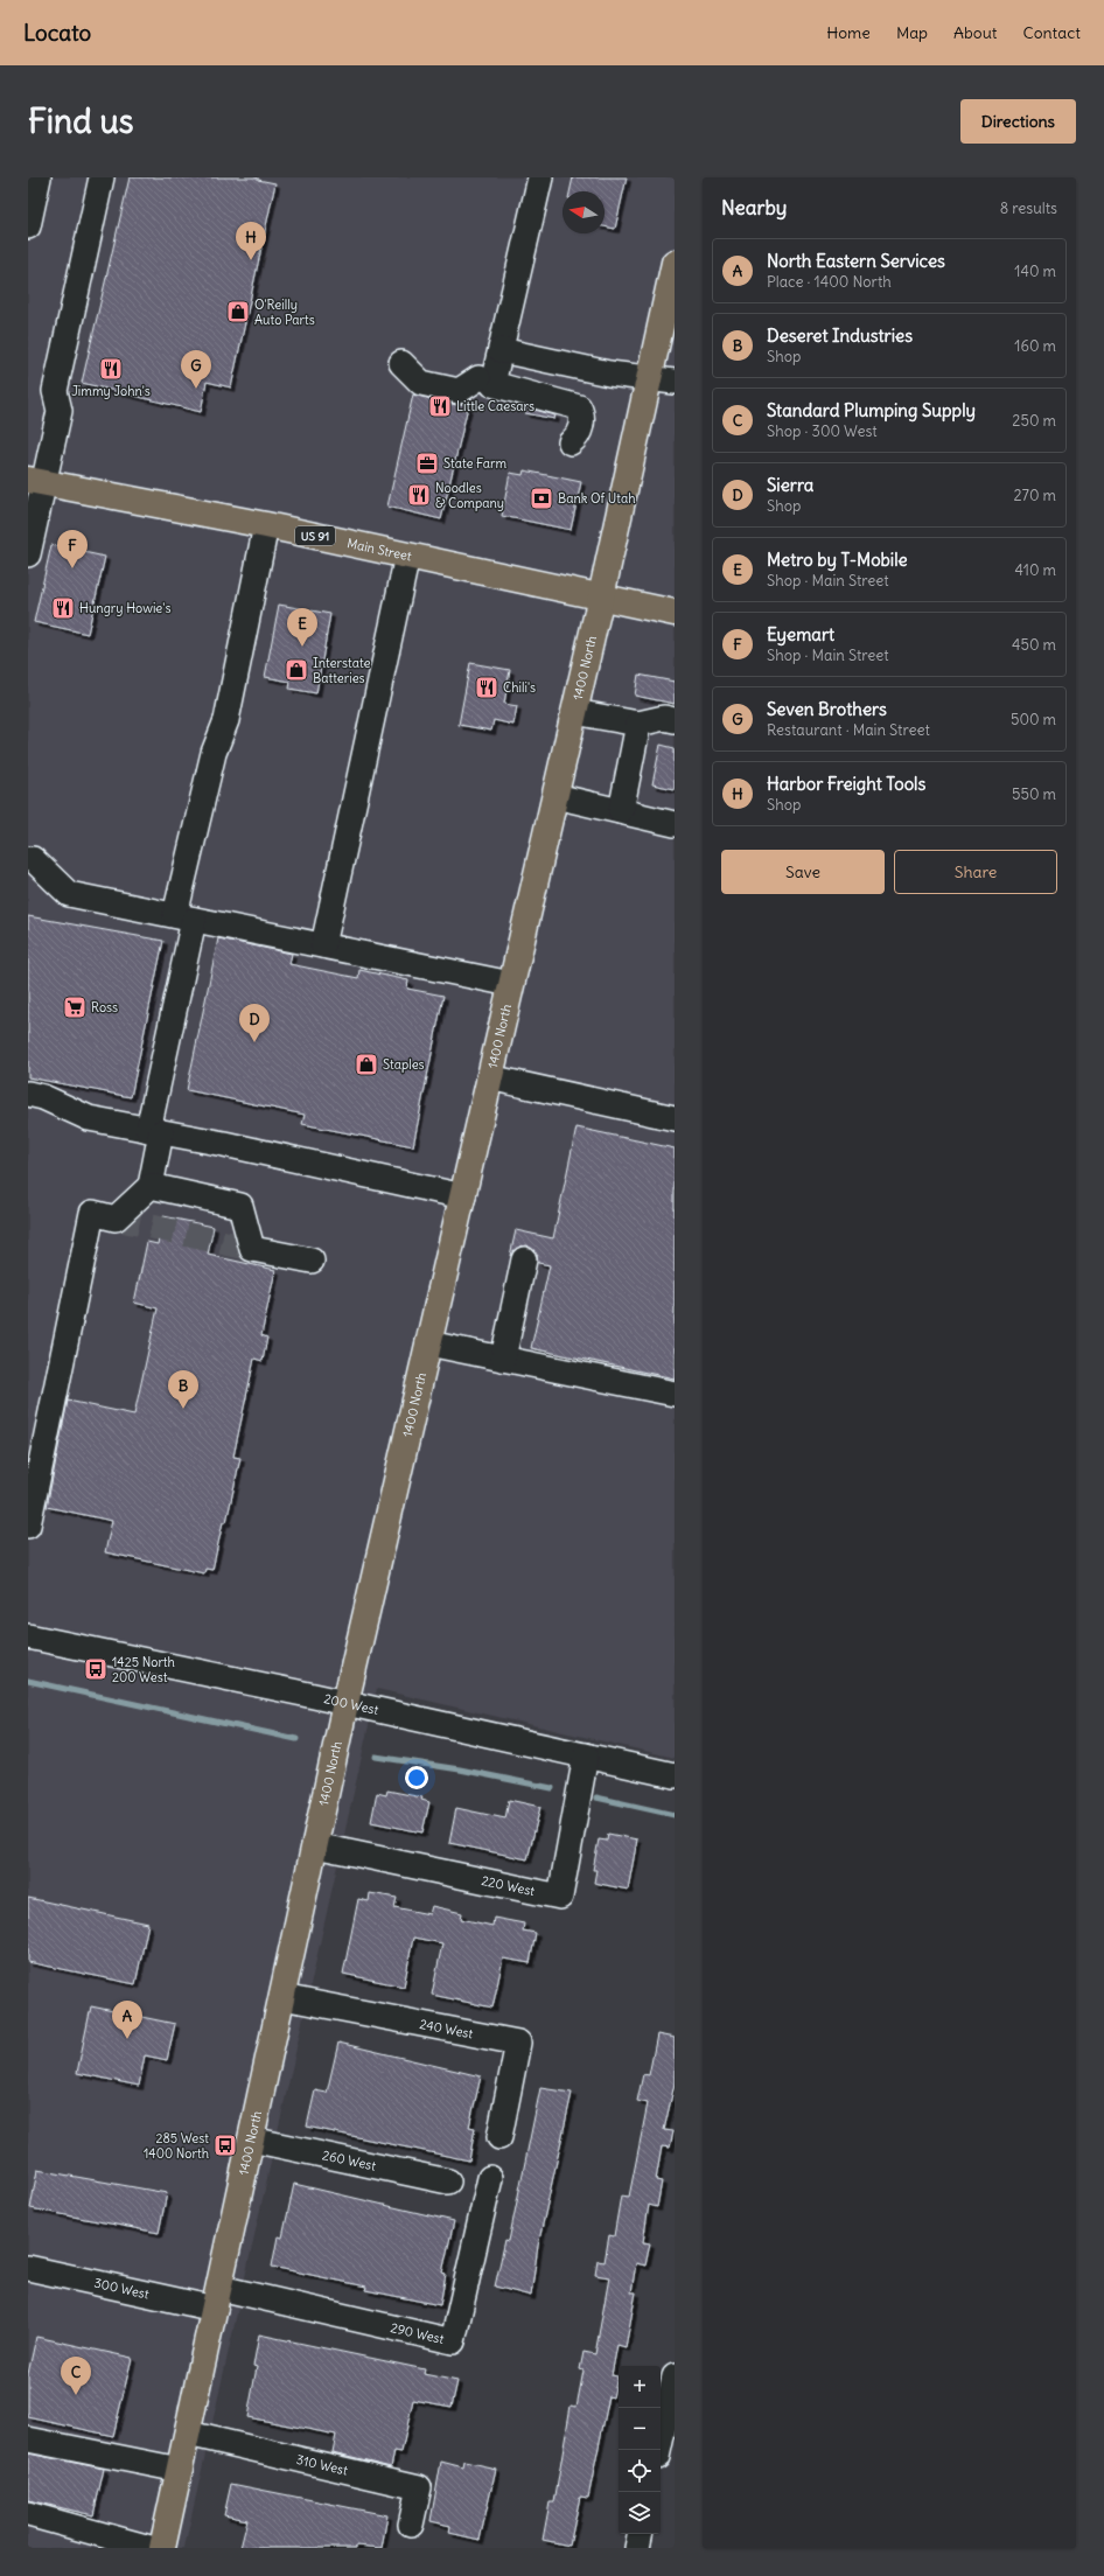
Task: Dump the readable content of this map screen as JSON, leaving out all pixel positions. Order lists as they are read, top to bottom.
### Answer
{
  "streets": {
    "main road": ["US 91", "Main Street", "1400 North"],
    "street": [
      "200 West",
      "220 West",
      "240 West",
      "260 West",
      "300 West",
      "290 West",
      "310 West"
    ]
  },
  "crossings": [
    ["Main Street", "1400 North"],
    ["1400 North", "200 West"],
    ["1400 North", "220 West"],
    ["1400 North", "240 West"],
    ["1400 North", "260 West"],
    ["1400 North", "300 West"],
    ["1400 North", "290 West"],
    ["1400 North", "310 West"],
    ["200 West", "220 West"],
    ["300 West", "290 West"]
  ],
  "places": {
    "shop": ["O'Reilly Auto Parts", "Interstate Batteries", "Staples"],
    "restaurant": [
      "Jimmy John's",
      "Little Caesars",
      "Noodles & Company",
      "Hungry Howie's",
      "Chili's"
    ],
    "office": ["State Farm"],
    "bank": ["Bank Of Utah"],
    "supermarket": ["Ross"],
    "bus stop": ["1425 North 200 West", "285 West 1400 North"]
  },
  "north": "left",
  "page": {
    "header": "Locato",
    "nav": [
      "Home",
      "Map",
      "About",
      "Contact"
    ],
    "buttons": [
      "Directions",
      ["Save", "Share"]
    ],
    "title": "Find us",
    "heading": ["Nearby", "8 results"],
    "pins": [
      "H",
      "G",
      "F",
      "E",
      "D",
      "B",
      "A",
      "C"
    ],
    "list": [
      {
        "mark": "A",
        "name": "North Eastern Services",
        "note": "Place · 1400 North",
        "value": "140 m"
      },
      {
        "mark": "B",
        "name": "Deseret Industries",
        "note": "Shop",
        "value": "160 m"
      },
      {
        "mark": "C",
        "name": "Standard Plumping Supply",
        "note": "Shop · 300 West",
        "value": "250 m"
      },
      {
        "mark": "D",
        "name": "Sierra",
        "note": "Shop",
        "value": "270 m"
      },
      {
        "mark": "E",
        "name": "Metro by T-Mobile",
        "note": "Shop · Main Street",
        "value": "410 m"
      },
      {
        "mark": "F",
        "name": "Eyemart",
        "note": "Shop · Main Street",
        "value": "450 m"
      },
      {
        "mark": "G",
        "name": "Seven Brothers",
        "note": "Restaurant · Main Street",
        "value": "500 m"
      },
      {
        "mark": "H",
        "name": "Harbor Freight Tools",
        "note": "Shop",
        "value": "550 m"
      }
    ],
    "map_buttons": ["+", "−"]
  }
}
